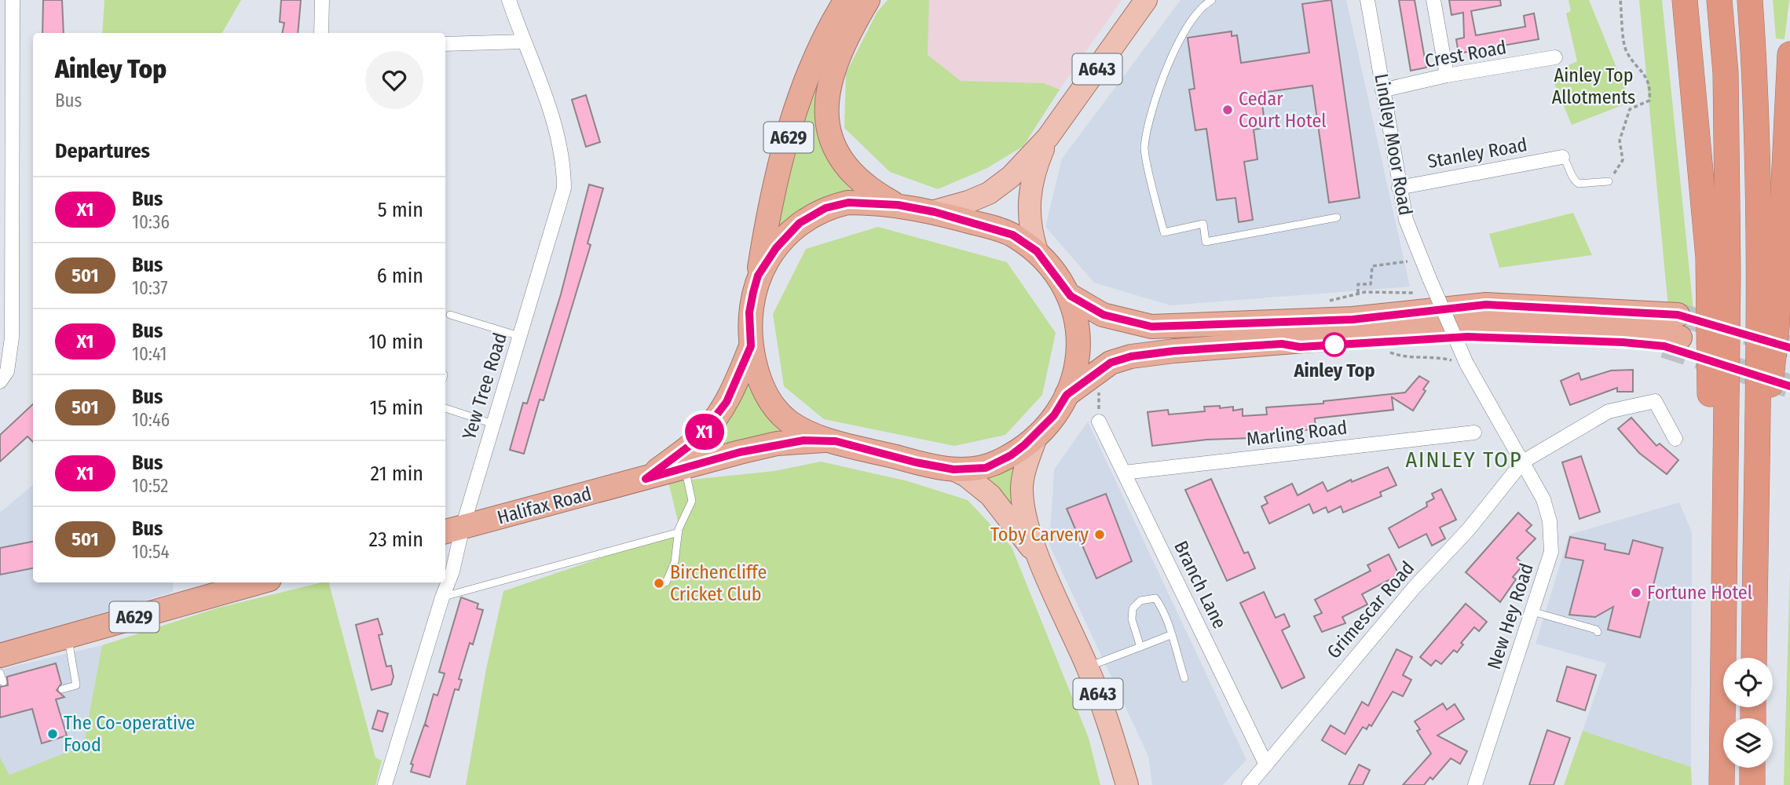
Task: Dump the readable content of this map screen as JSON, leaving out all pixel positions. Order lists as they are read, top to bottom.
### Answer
{
  "streets": {
    "highway": ["A629", "Halifax Road"],
    "main road": ["A643"],
    "street": [
      "Crest Road",
      "Lindley Moor Road",
      "Stanley Road",
      "Yew Tree Road",
      "Marling Road",
      "Branch Lane",
      "Grimescar Road",
      "New Hey Road"
    ]
  },
  "crossings": [
    ["Crest Road", "Lindley Moor Road"],
    ["A643", "A629"],
    ["A629", "Halifax Road"],
    ["Lindley Moor Road", "Stanley Road"],
    ["Lindley Moor Road", "Grimescar Road"],
    ["Lindley Moor Road", "New Hey Road"],
    ["Yew Tree Road", "Halifax Road"],
    ["Marling Road", "Branch Lane"],
    ["Branch Lane", "Grimescar Road"],
    ["Grimescar Road", "New Hey Road"]
  ],
  "districts": ["AINLEY TOP"],
  "parks": ["Ainley Top Allotments"],
  "places": [
    "Cedar Court Hotel",
    "Ainley Top",
    "Toby Carvery",
    "Birchencliffe Cricket Club",
    "Fortune Hotel",
    "The Co-operative Food"
  ],
  "lines": ["bus line X1"],
  "page": {
    "on_map": "X1",
    "heading": [
      ["Ainley Top", "Bus"],
      "Departures"
    ],
    "list": [
      {
        "mark": "X1",
        "name": "Bus",
        "note": "10:36",
        "value": "5 min"
      },
      {
        "mark": "501",
        "name": "Bus",
        "note": "10:37",
        "value": "6 min"
      },
      {
        "mark": "X1",
        "name": "Bus",
        "note": "10:41",
        "value": "10 min"
      },
      {
        "mark": "501",
        "name": "Bus",
        "note": "10:46",
        "value": "15 min"
      },
      {
        "mark": "X1",
        "name": "Bus",
        "note": "10:52",
        "value": "21 min"
      },
      {
        "mark": "501",
        "name": "Bus",
        "note": "10:54",
        "value": "23 min"
      }
    ]
  }
}
